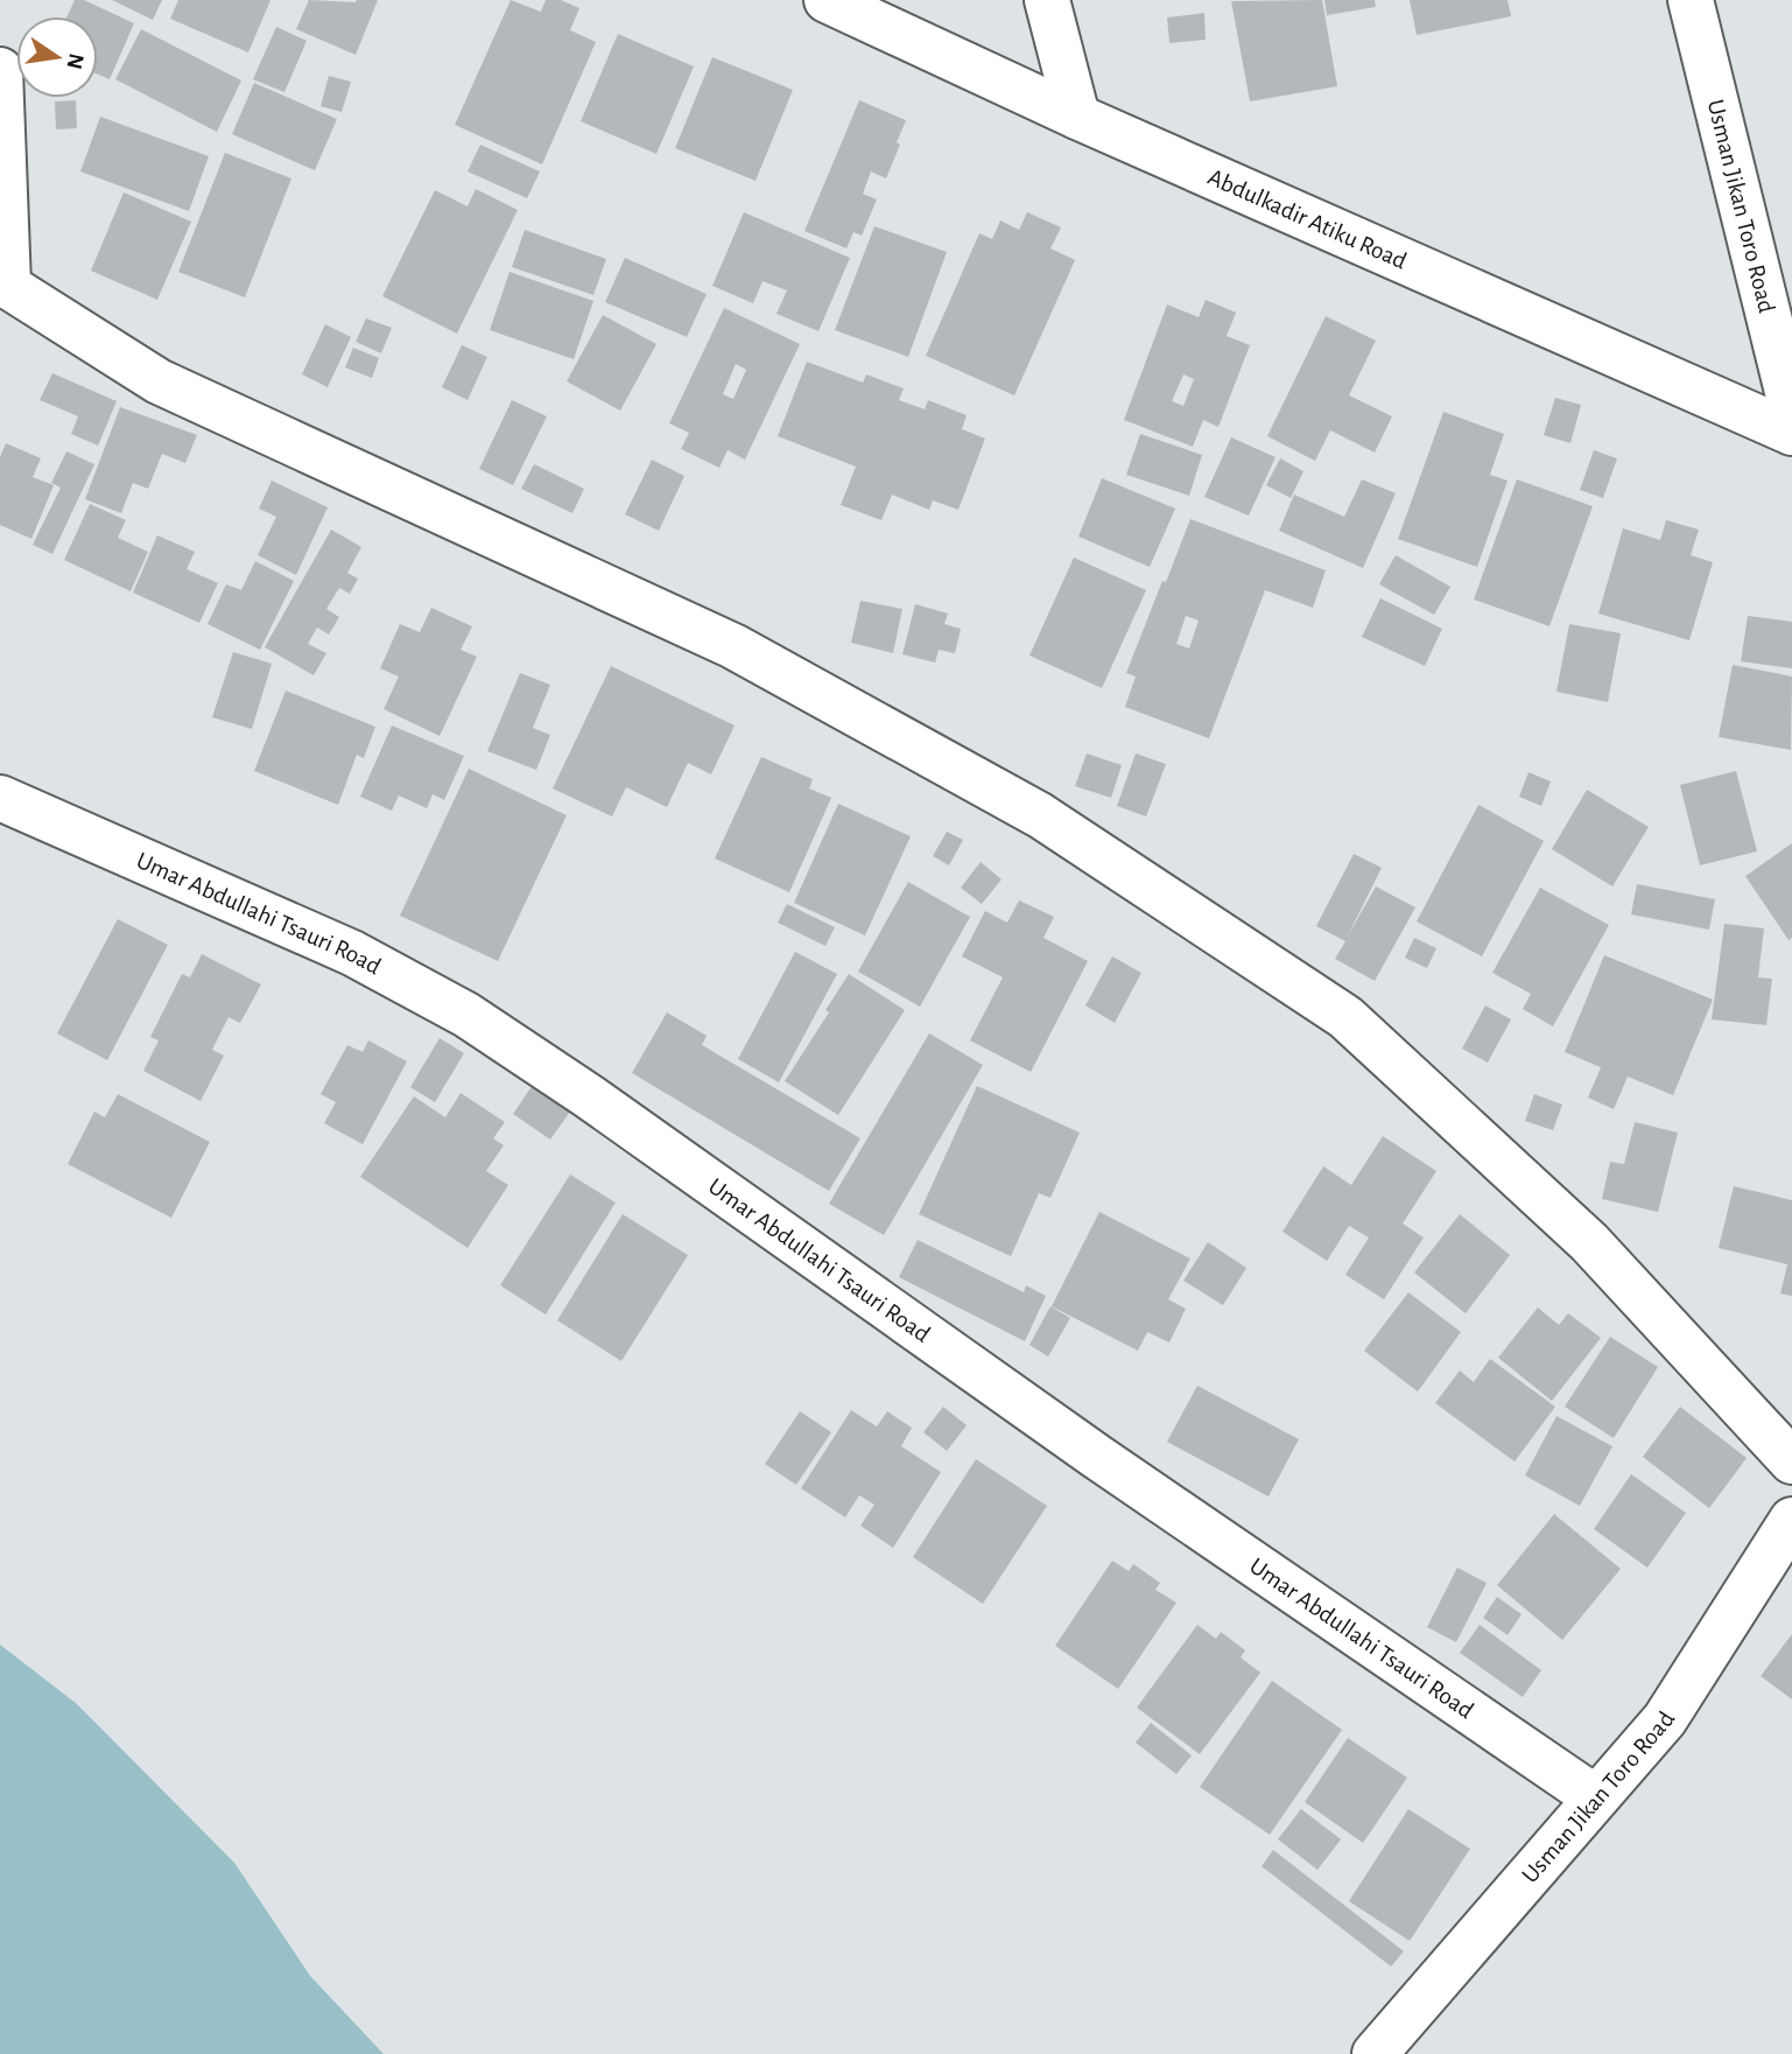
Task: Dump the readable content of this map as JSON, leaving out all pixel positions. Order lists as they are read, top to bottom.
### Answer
{
  "streets": {
    "street": ["Usman Jikan Toro Road", "Abdulkadir Atiku Road", "Umar Abdullahi Tsauri Road"]
  },
  "crossings": [
    ["Usman Jikan Toro Road", "Umar Abdullahi Tsauri Road"]
  ],
  "north": "right"
}
